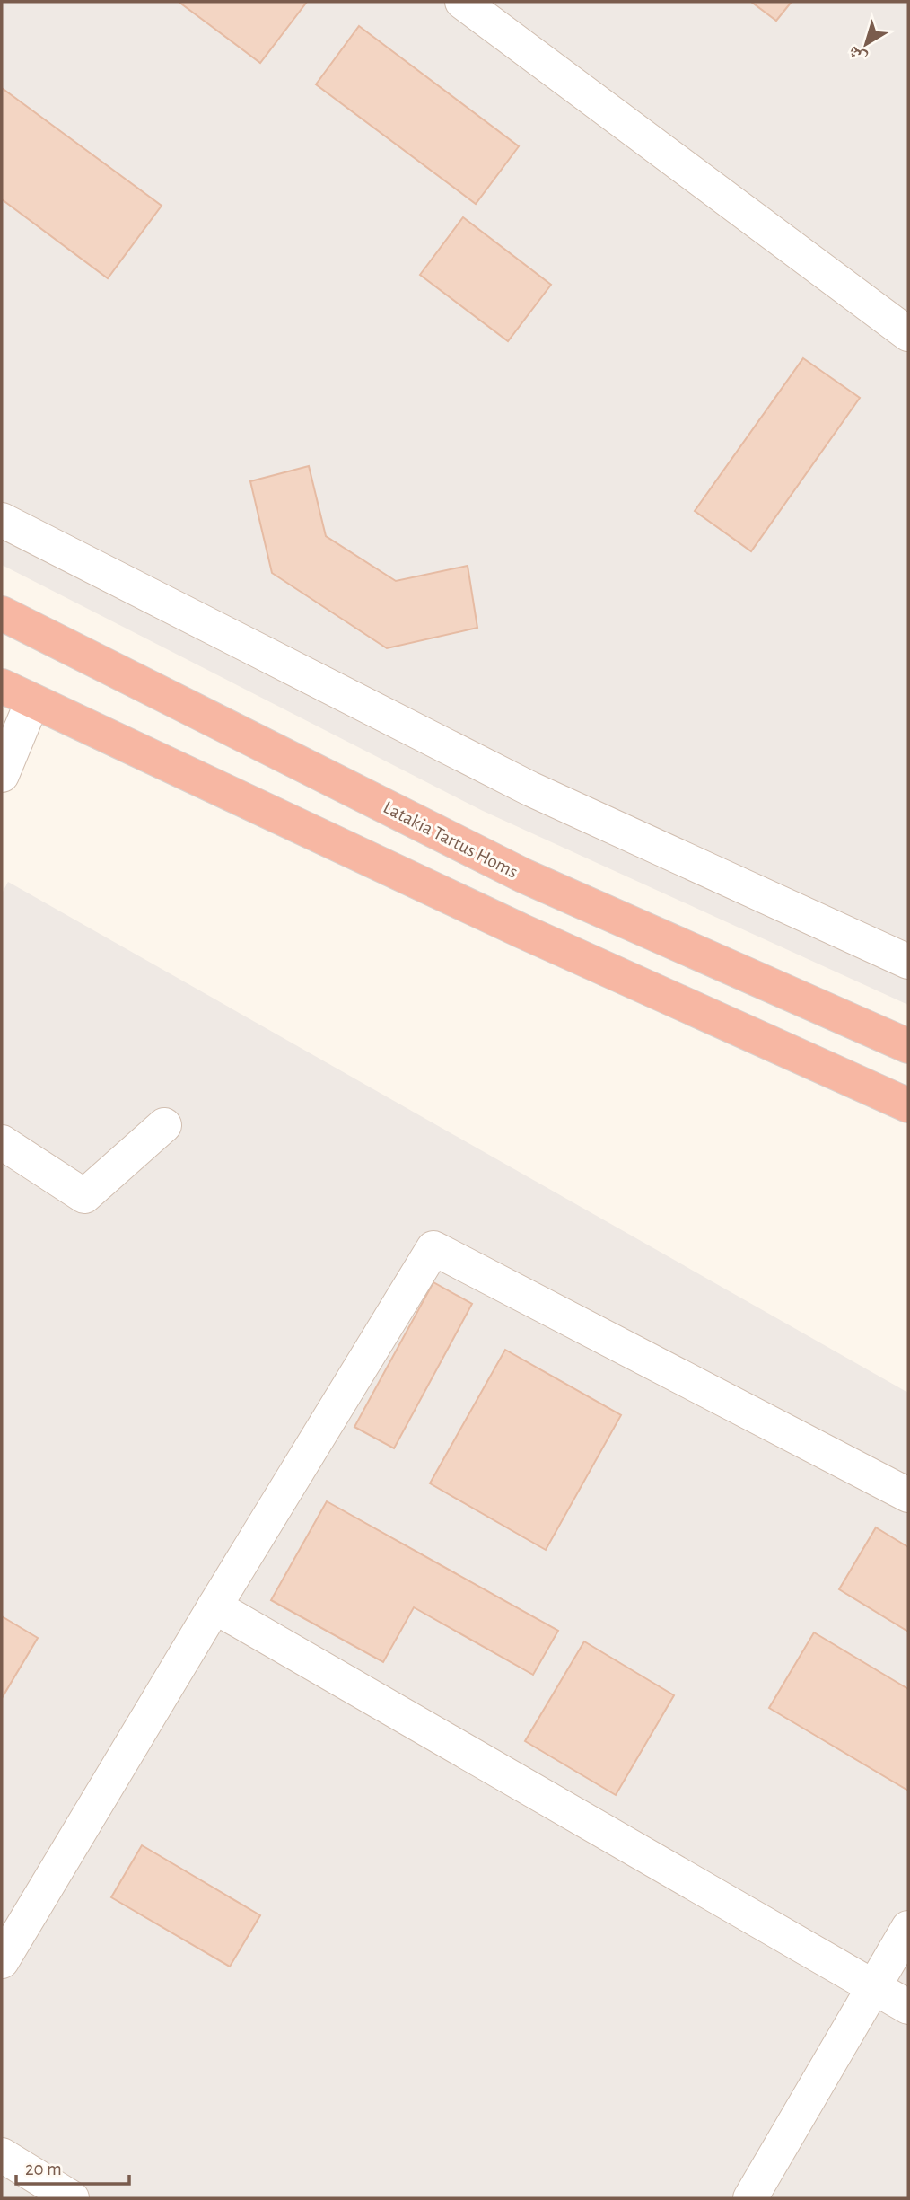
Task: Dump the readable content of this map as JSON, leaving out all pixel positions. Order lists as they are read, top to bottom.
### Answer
{
  "streets": {
    "highway": ["Latakia Tartus Homs"]
  },
  "scale_bar": "20 m",
  "north": "bottom left"
}
